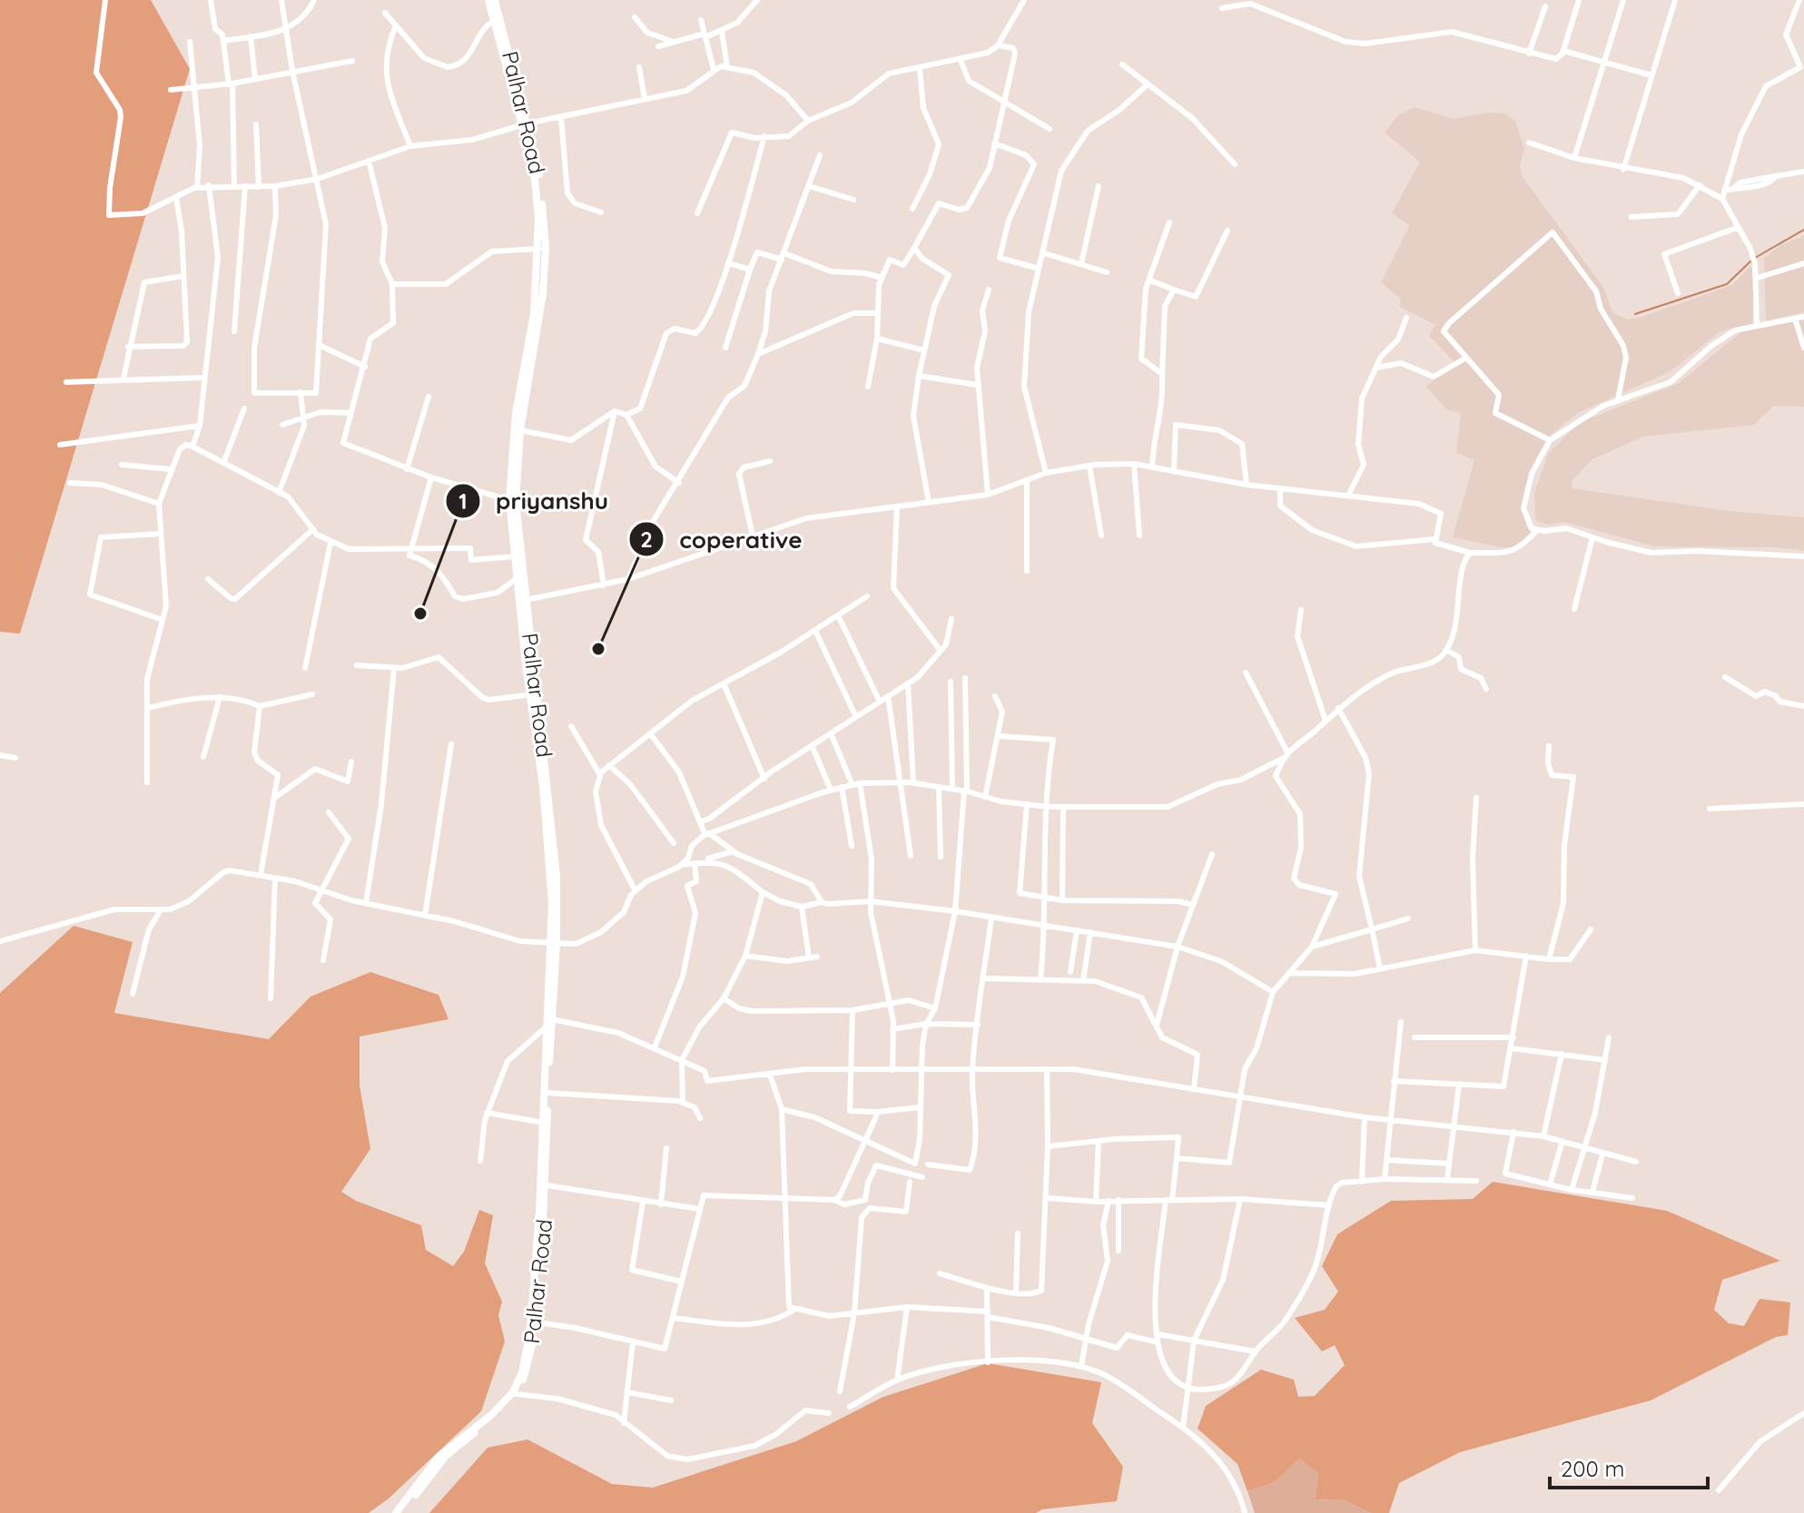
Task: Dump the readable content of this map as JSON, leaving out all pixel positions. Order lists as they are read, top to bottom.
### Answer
{
  "streets": {
    "main road": ["Palhar Road"]
  },
  "places": ["priyanshu", "coperative"],
  "scale_bar": "200 m"
}
